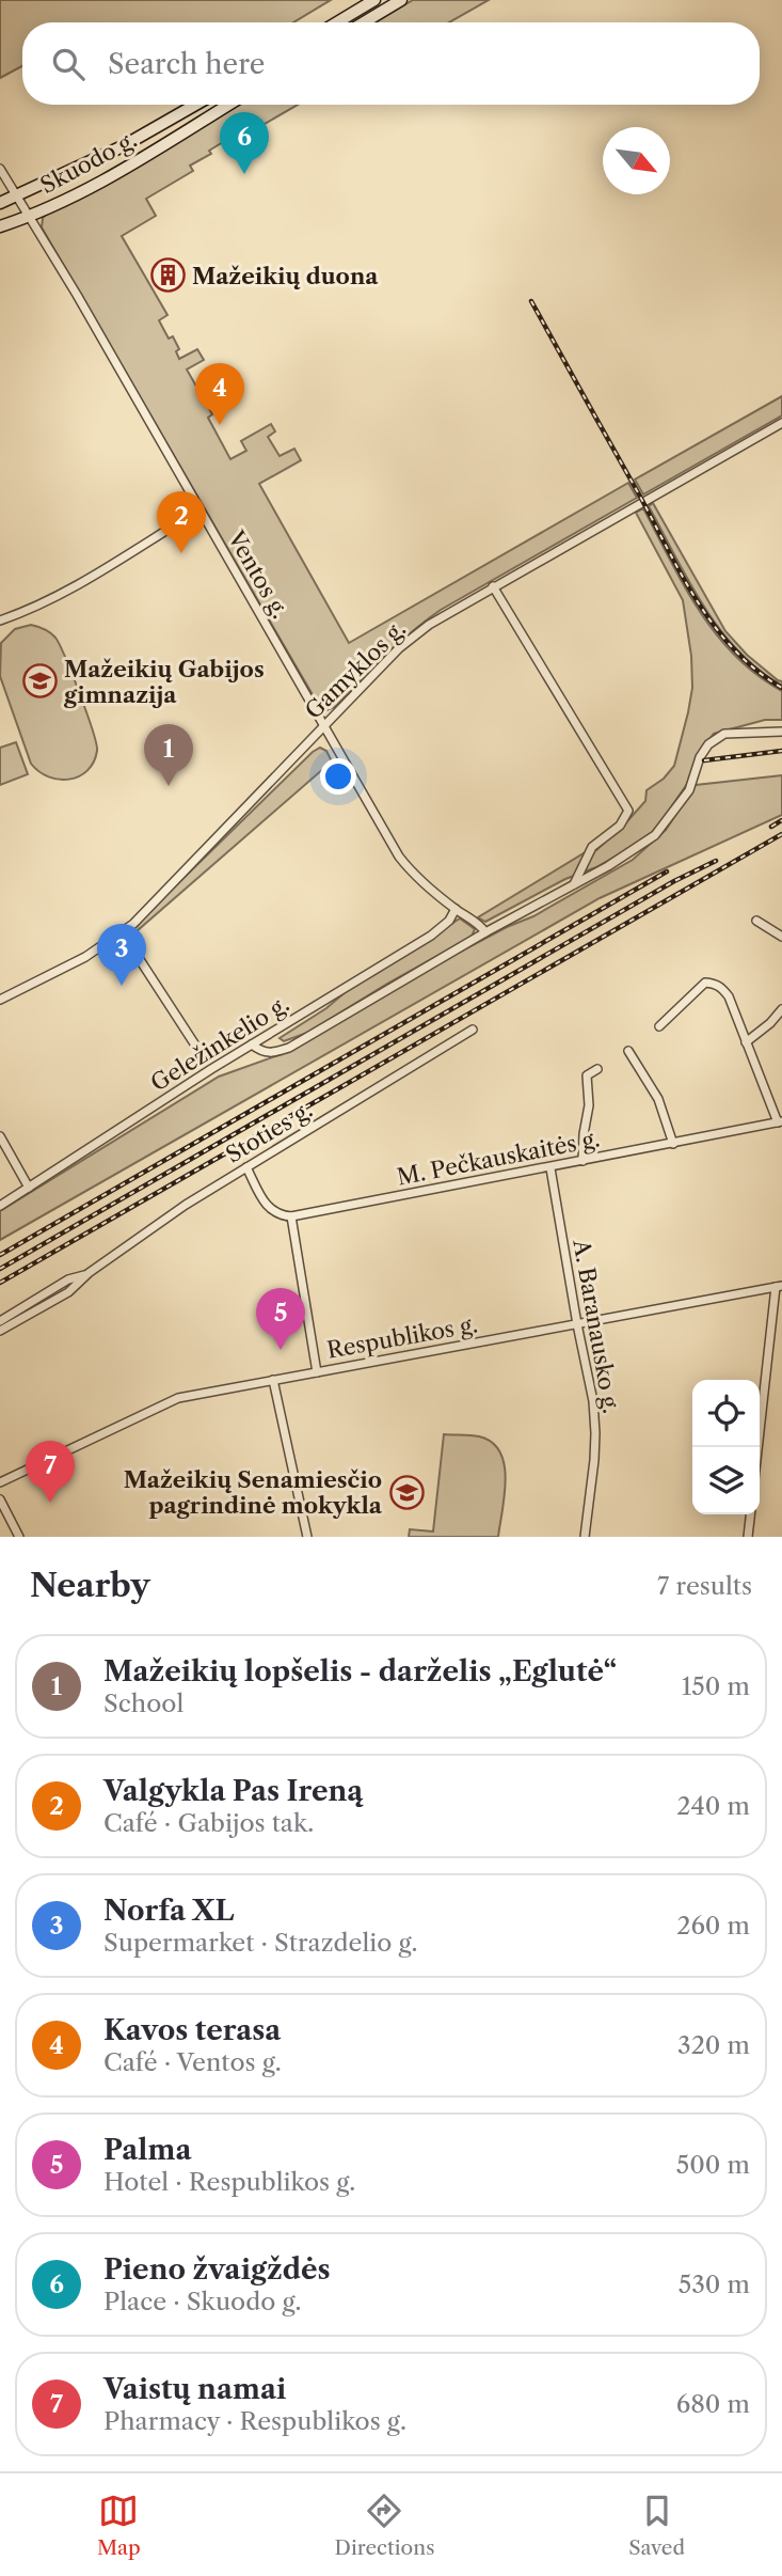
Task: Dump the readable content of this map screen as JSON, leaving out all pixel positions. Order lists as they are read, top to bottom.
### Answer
{
  "streets": {
    "main road": ["Skuodo g."],
    "street": [
      "Ventos g.",
      "Gamyklos g.",
      "Geležinkelio g.",
      "Stoties g.",
      "M. Pečkauskaitės g.",
      "A. Baranausko g.",
      "Respublikos g."
    ]
  },
  "crossings": [
    ["Skuodo g.", "Ventos g."],
    ["Ventos g.", "Gamyklos g."],
    ["Ventos g.", "Geležinkelio g."],
    ["M. Pečkauskaitės g.", "A. Baranausko g."],
    ["A. Baranausko g.", "Respublikos g."]
  ],
  "places": {
    "building": ["Mažeikių duona"],
    "school or university": ["Mažeikių Gabijos gimnazija", "Mažeikių Senamiesčio pagrindinė mokykla"]
  },
  "north": "bottom right",
  "page": {
    "search": "Search here",
    "pins": [
      "6",
      "4",
      "2",
      "1",
      "3",
      "5",
      "7"
    ],
    "heading": ["Nearby", "7 results"],
    "list": [
      {
        "mark": "1",
        "name": "Mažeikių lopšelis - darželis „Eglutė“",
        "note": "School",
        "value": "150 m"
      },
      {
        "mark": "2",
        "name": "Valgykla Pas Ireną",
        "note": "Café · Gabijos tak.",
        "value": "240 m"
      },
      {
        "mark": "3",
        "name": "Norfa XL",
        "note": "Supermarket · Strazdelio g.",
        "value": "260 m"
      },
      {
        "mark": "4",
        "name": "Kavos terasa",
        "note": "Café · Ventos g.",
        "value": "320 m"
      },
      {
        "mark": "5",
        "name": "Palma",
        "note": "Hotel · Respublikos g.",
        "value": "500 m"
      },
      {
        "mark": "6",
        "name": "Pieno žvaigždės",
        "note": "Place · Skuodo g.",
        "value": "530 m"
      },
      {
        "mark": "7",
        "name": "Vaistų namai",
        "note": "Pharmacy · Respublikos g.",
        "value": "680 m"
      }
    ],
    "nav": ["Map", "Directions", "Saved"]
  }
}
